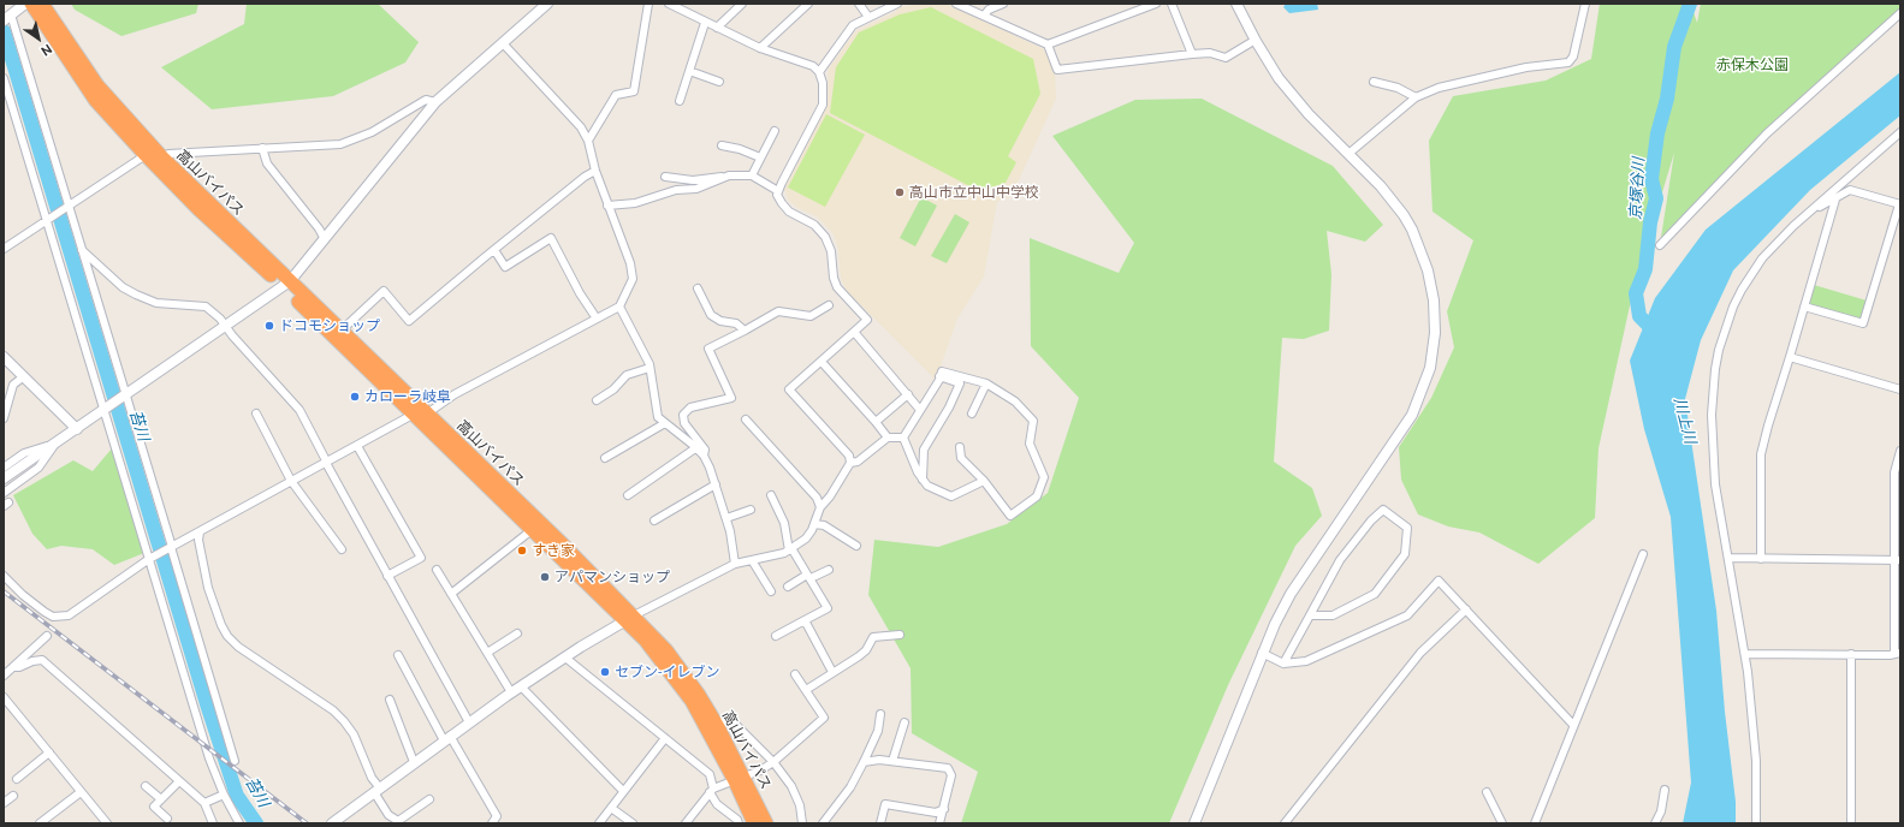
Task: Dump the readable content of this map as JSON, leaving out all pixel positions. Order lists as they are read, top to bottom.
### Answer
{
  "streets": {
    "highway": ["高山バイパス"]
  },
  "water": ["京塚谷川", "川上川", "苔川"],
  "parks": ["赤保木公園"],
  "places": [
    "高山市立中山中学校",
    "ドコモショップ",
    "カローラ岐阜",
    "すき家",
    "アパマンショップ",
    "セブン-イレブン"
  ],
  "north": "bottom right"
}
